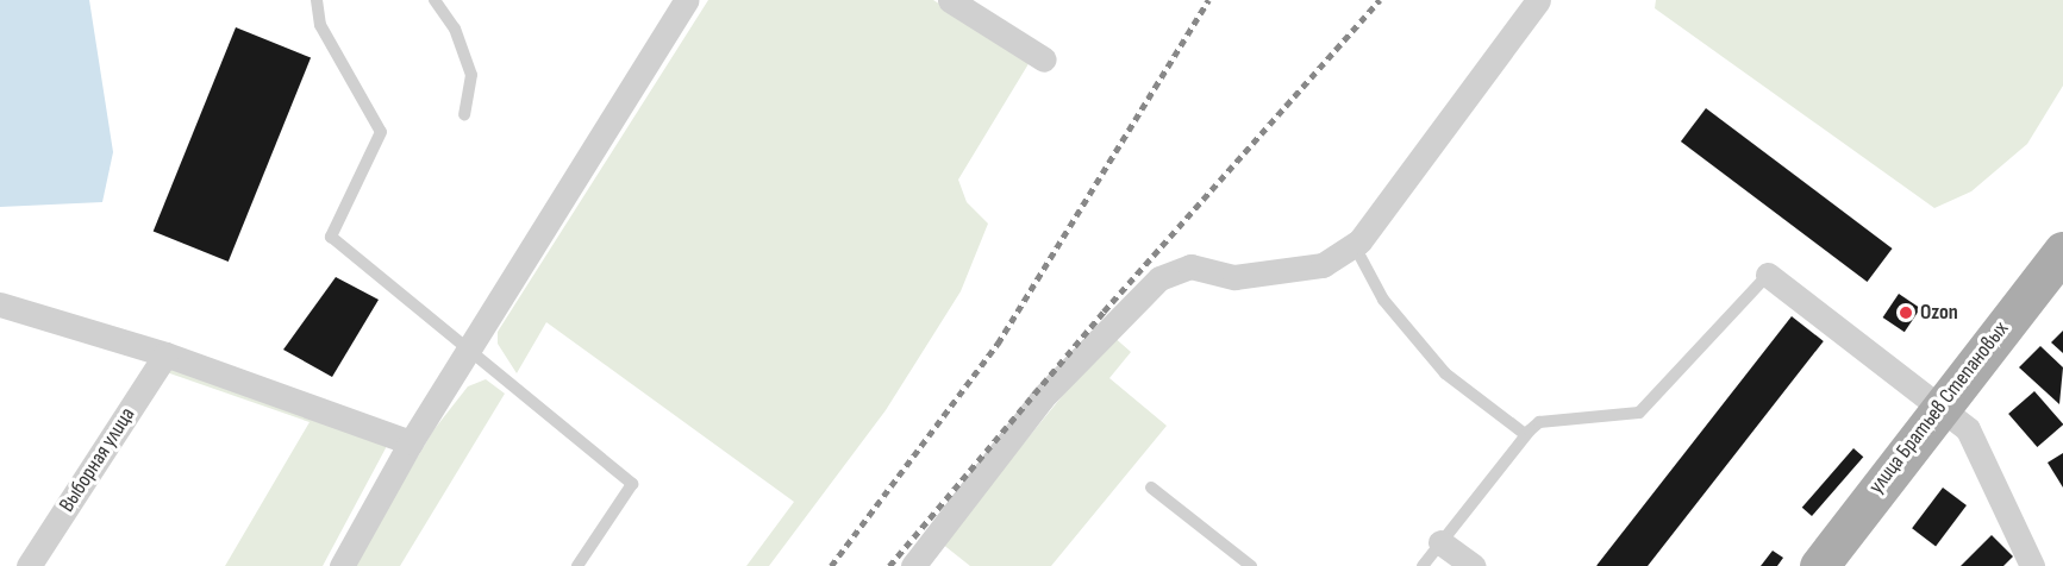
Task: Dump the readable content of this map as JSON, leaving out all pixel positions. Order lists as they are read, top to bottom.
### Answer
{
  "streets": {
    "main road": ["улица Братьев Степановых"],
    "street": ["Выборная улица"]
  },
  "places": ["Ozon"]
}
